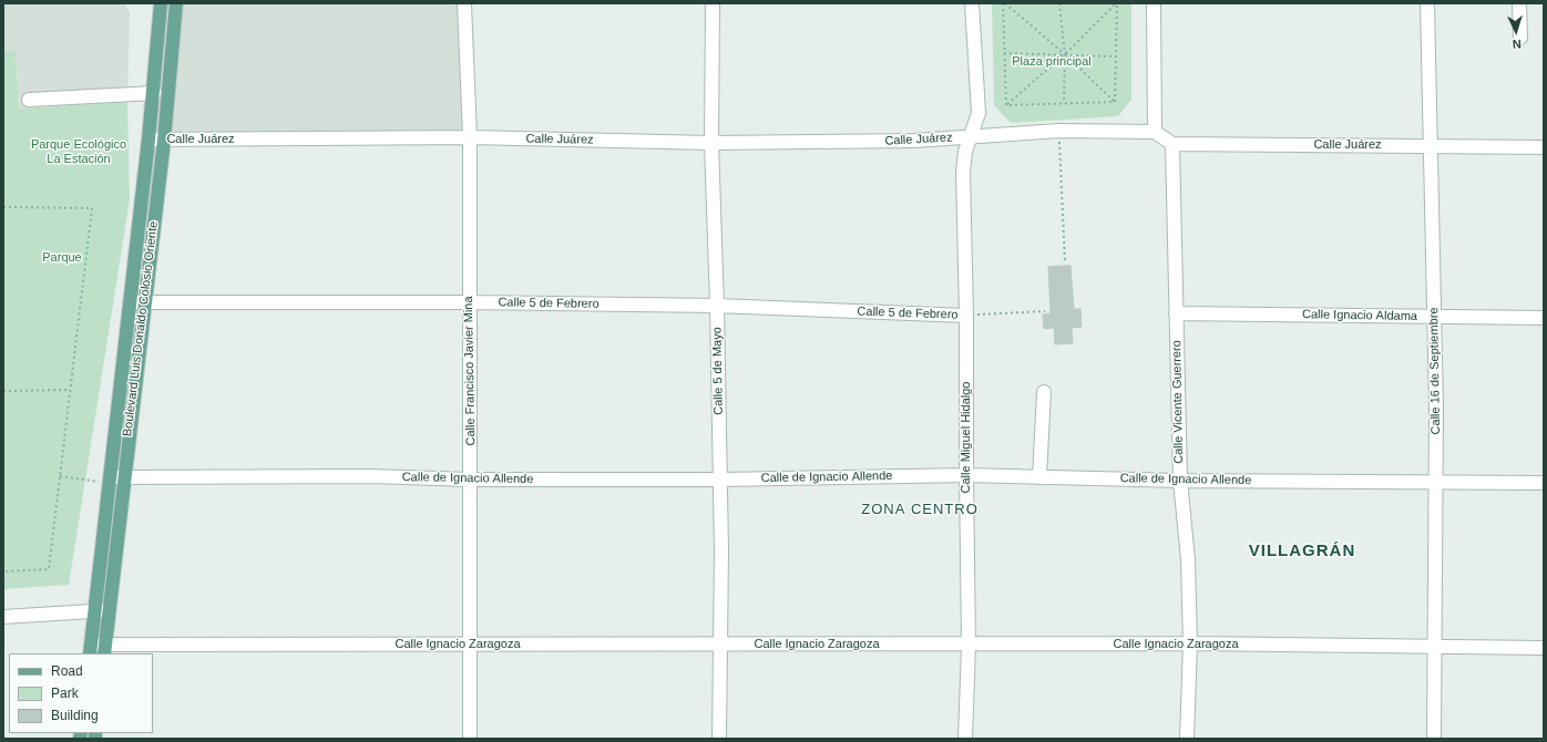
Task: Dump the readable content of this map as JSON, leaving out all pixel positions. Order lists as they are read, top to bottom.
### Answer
{
  "streets": {
    "main road": ["Boulevard Luis Donaldo Colosio Oriente"],
    "street": [
      "Calle Juárez",
      "Calle 5 de Febrero",
      "Calle Ignacio Aldama",
      "Calle Francisco Javier Mina",
      "Calle 5 de Mayo",
      "Calle 16 de Septiembre",
      "Calle Vicente Guerrero",
      "Calle Miguel Hidalgo",
      "Calle de Ignacio Allende",
      "Calle Ignacio Zaragoza"
    ]
  },
  "crossings": [
    ["Calle Juárez", "Boulevard Luis Donaldo Colosio Oriente"],
    ["Calle Juárez", "Calle Francisco Javier Mina"],
    ["Calle Juárez", "Calle 5 de Mayo"],
    ["Calle Juárez", "Calle 16 de Septiembre"],
    ["Calle Juárez", "Calle Vicente Guerrero"],
    ["Calle Juárez", "Calle Miguel Hidalgo"],
    ["Calle 5 de Febrero", "Boulevard Luis Donaldo Colosio Oriente"],
    ["Calle 5 de Febrero", "Calle Francisco Javier Mina"],
    ["Calle 5 de Febrero", "Calle 5 de Mayo"],
    ["Calle 5 de Febrero", "Calle Miguel Hidalgo"],
    ["Calle Ignacio Aldama", "Calle 16 de Septiembre"],
    ["Calle Ignacio Aldama", "Calle Vicente Guerrero"],
    ["Boulevard Luis Donaldo Colosio Oriente", "Calle de Ignacio Allende"],
    ["Boulevard Luis Donaldo Colosio Oriente", "Calle Ignacio Zaragoza"],
    ["Calle Francisco Javier Mina", "Calle de Ignacio Allende"],
    ["Calle Francisco Javier Mina", "Calle Ignacio Zaragoza"],
    ["Calle 5 de Mayo", "Calle de Ignacio Allende"],
    ["Calle 5 de Mayo", "Calle Ignacio Zaragoza"],
    ["Calle 16 de Septiembre", "Calle de Ignacio Allende"],
    ["Calle 16 de Septiembre", "Calle Ignacio Zaragoza"],
    ["Calle Vicente Guerrero", "Calle de Ignacio Allende"],
    ["Calle Vicente Guerrero", "Calle Ignacio Zaragoza"],
    ["Calle Miguel Hidalgo", "Calle de Ignacio Allende"],
    ["Calle Miguel Hidalgo", "Calle Ignacio Zaragoza"]
  ],
  "districts": ["ZONA CENTRO", "VILLAGRÁN"],
  "parks": ["Plaza principal", "Parque Ecológico La Estación", "Parque"],
  "legend": ["Road", "Park", "Building"],
  "north": "bottom"
}
